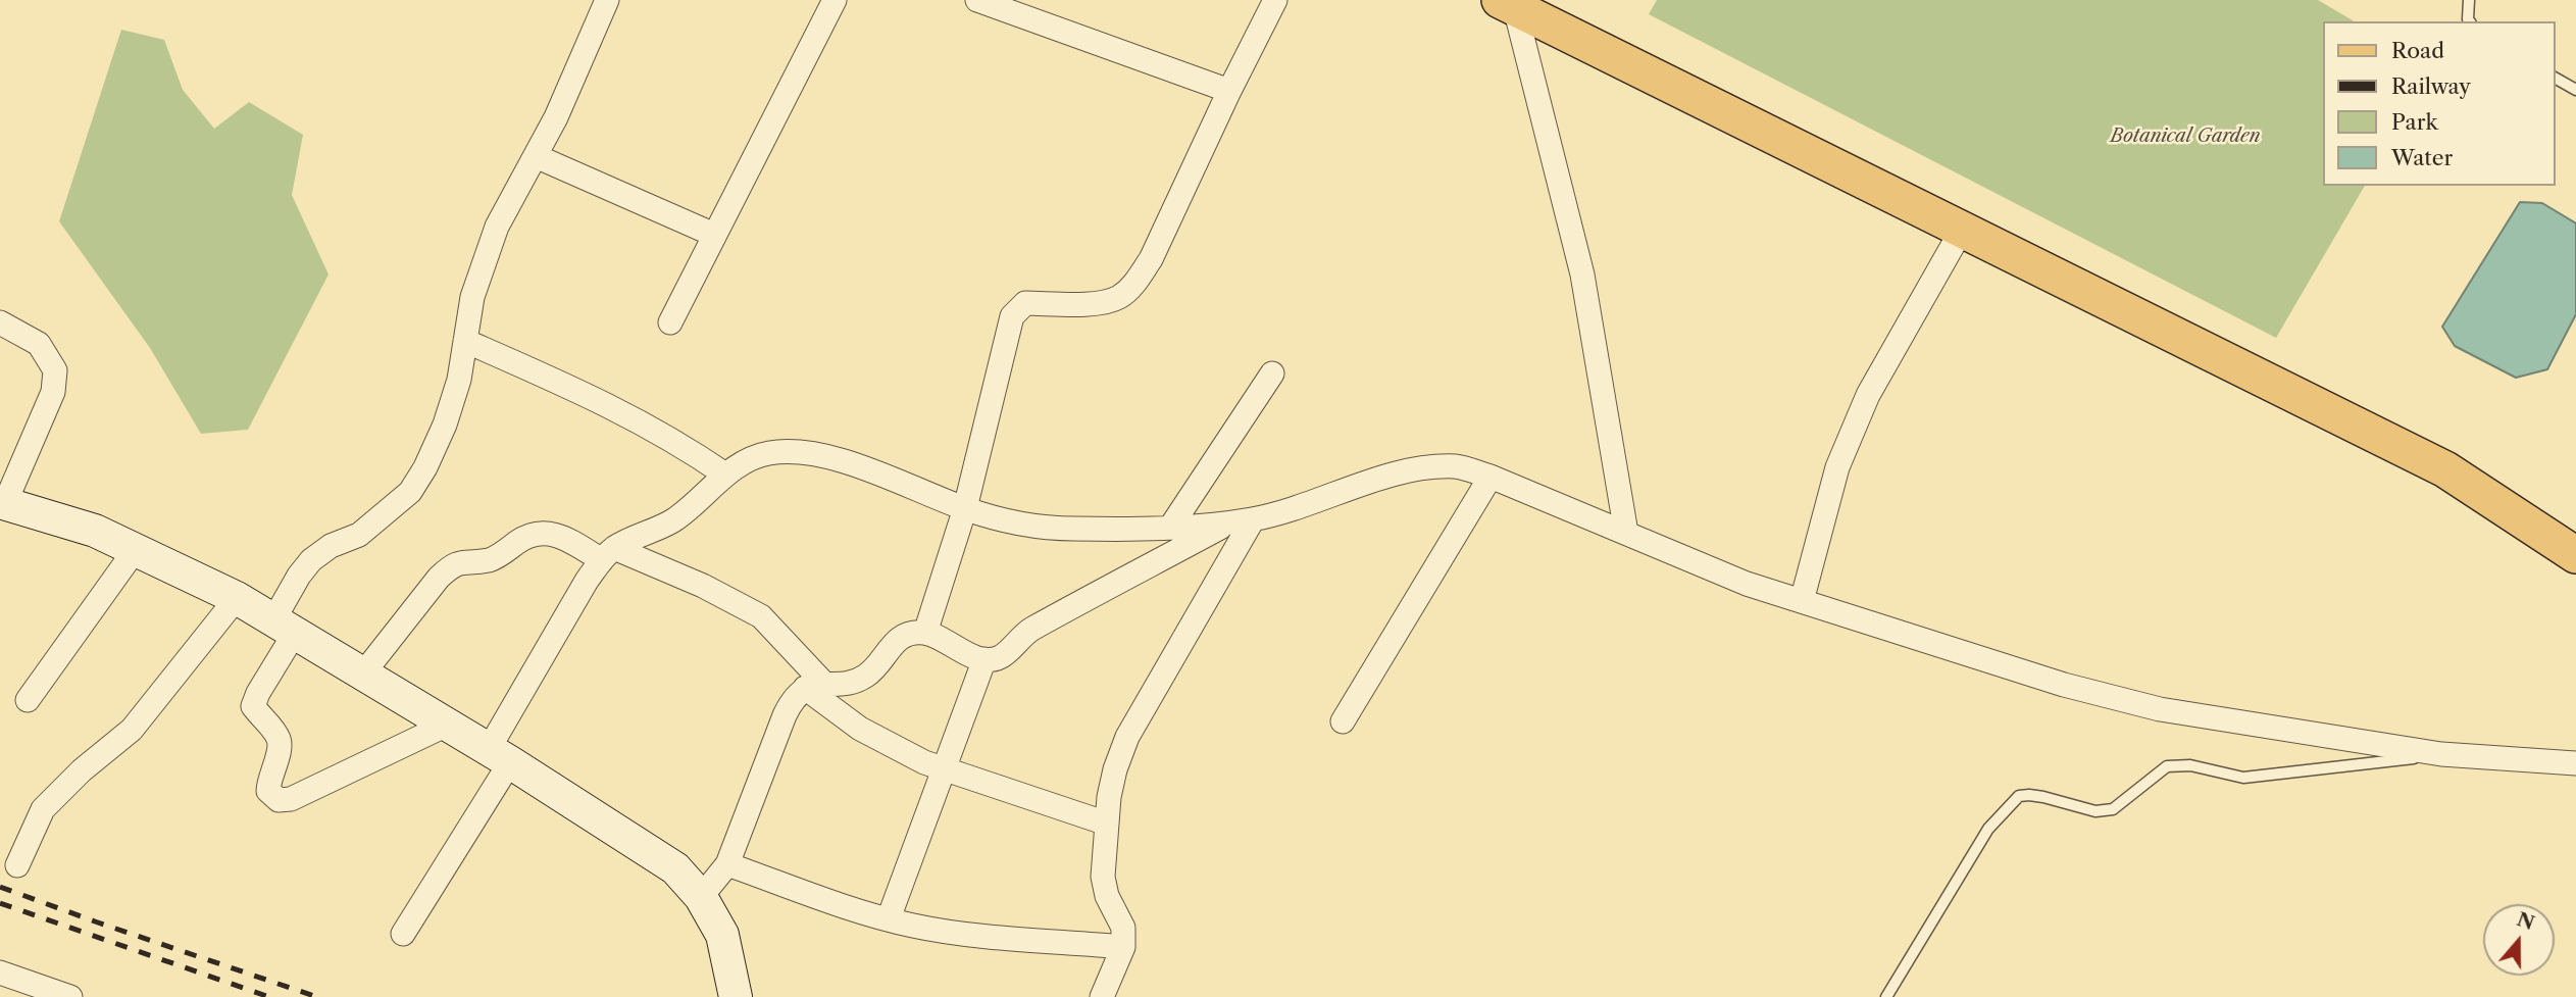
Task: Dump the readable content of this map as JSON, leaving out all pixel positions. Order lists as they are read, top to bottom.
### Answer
{
  "parks": ["Botanical Garden"],
  "legend": [
    "Road",
    "Railway",
    "Park",
    "Water"
  ],
  "north": "top"
}
